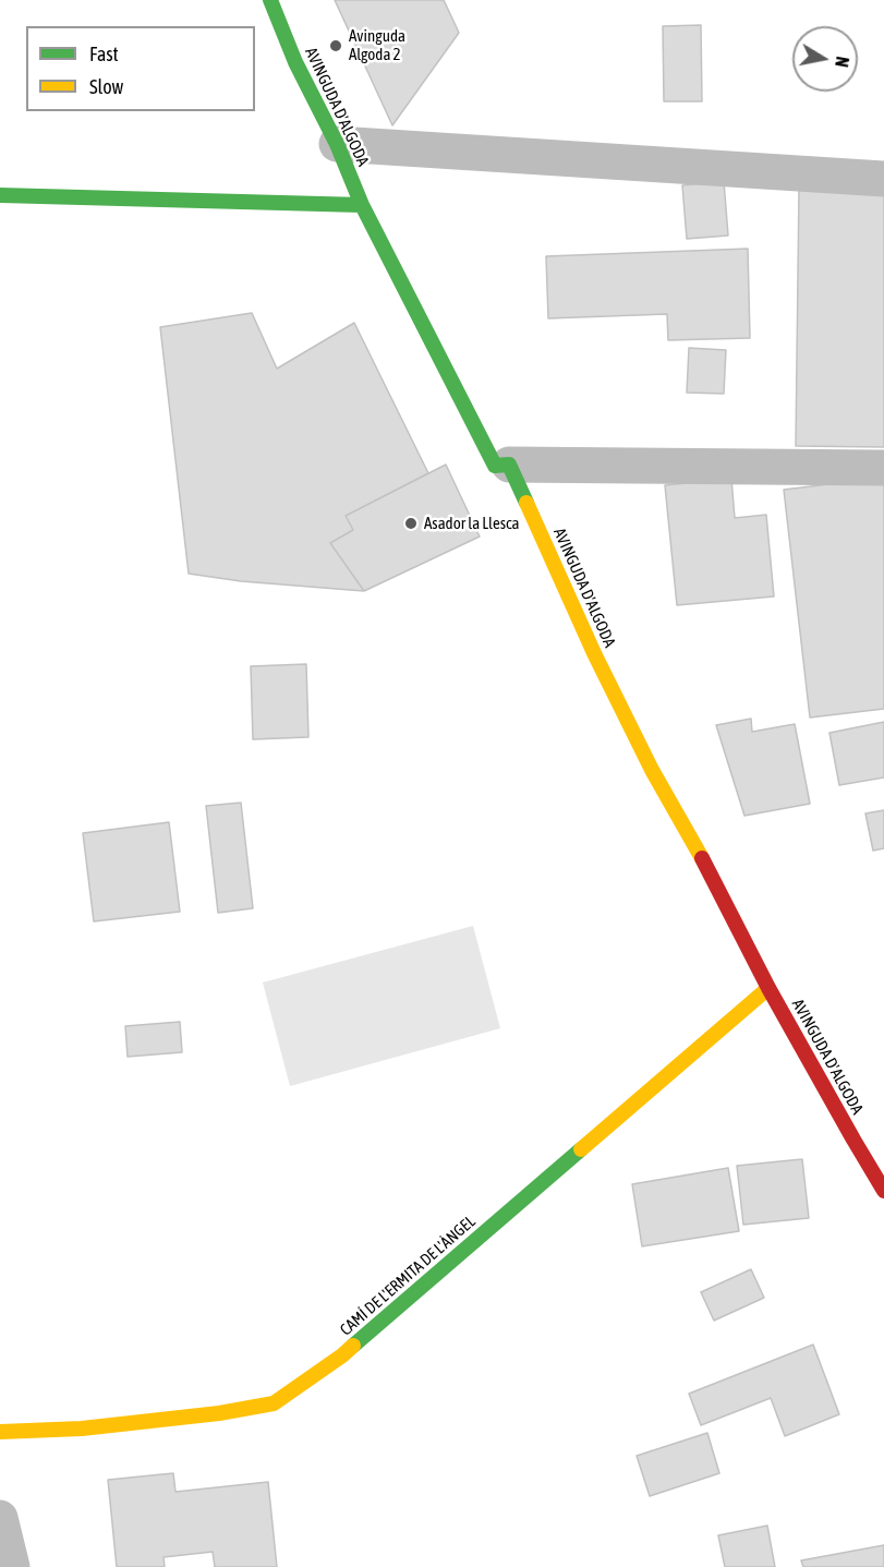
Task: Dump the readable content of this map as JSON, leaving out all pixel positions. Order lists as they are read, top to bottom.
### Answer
{
  "streets": {
    "street": ["AVINGUDA D'ALGODA", "CAMÍ DE L'ERMITA DE L'ÀNGEL"]
  },
  "crossings": [
    ["AVINGUDA D'ALGODA", "CAMÍ DE L'ERMITA DE L'ÀNGEL"]
  ],
  "places": ["Avinguda Algoda 2", "Asador la Llesca"],
  "legend": ["Fast", "Slow"],
  "north": "right"
}
